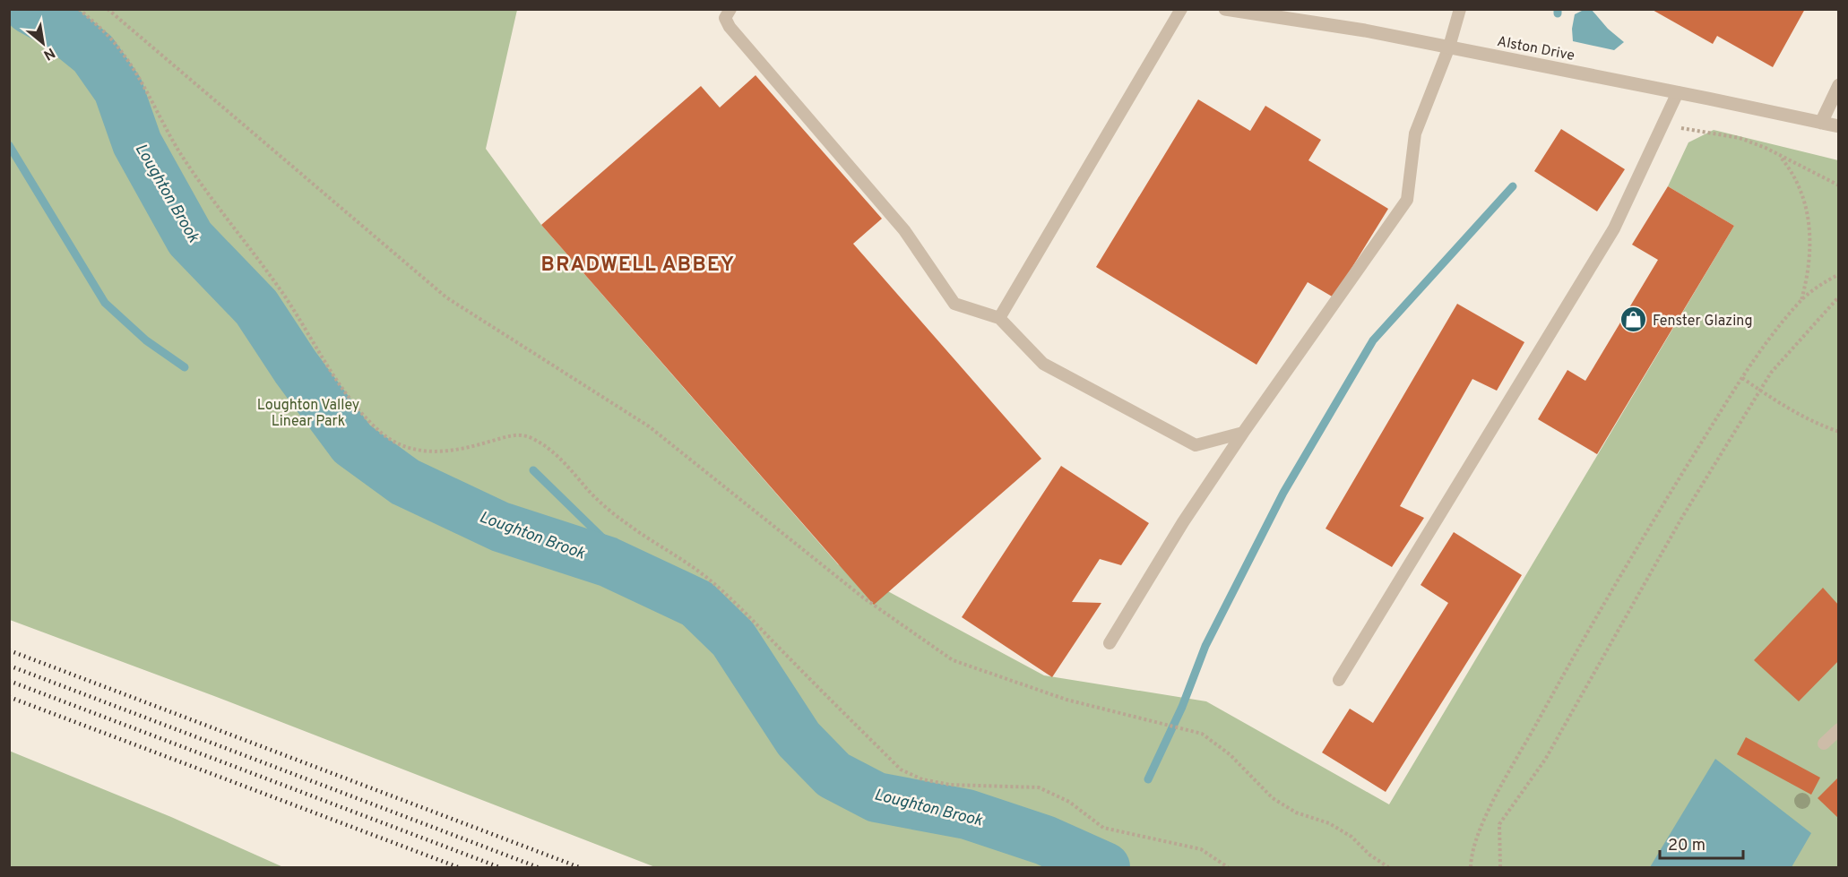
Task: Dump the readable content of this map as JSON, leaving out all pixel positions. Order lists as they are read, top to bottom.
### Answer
{
  "streets": {
    "street": ["Alston Drive"]
  },
  "districts": ["BRADWELL ABBEY"],
  "water": ["Loughton Brook"],
  "parks": ["Loughton Valley Linear Park"],
  "places": {
    "shop": ["Fenster Glazing"]
  },
  "scale_bar": "20 m",
  "north": "bottom right"
}
